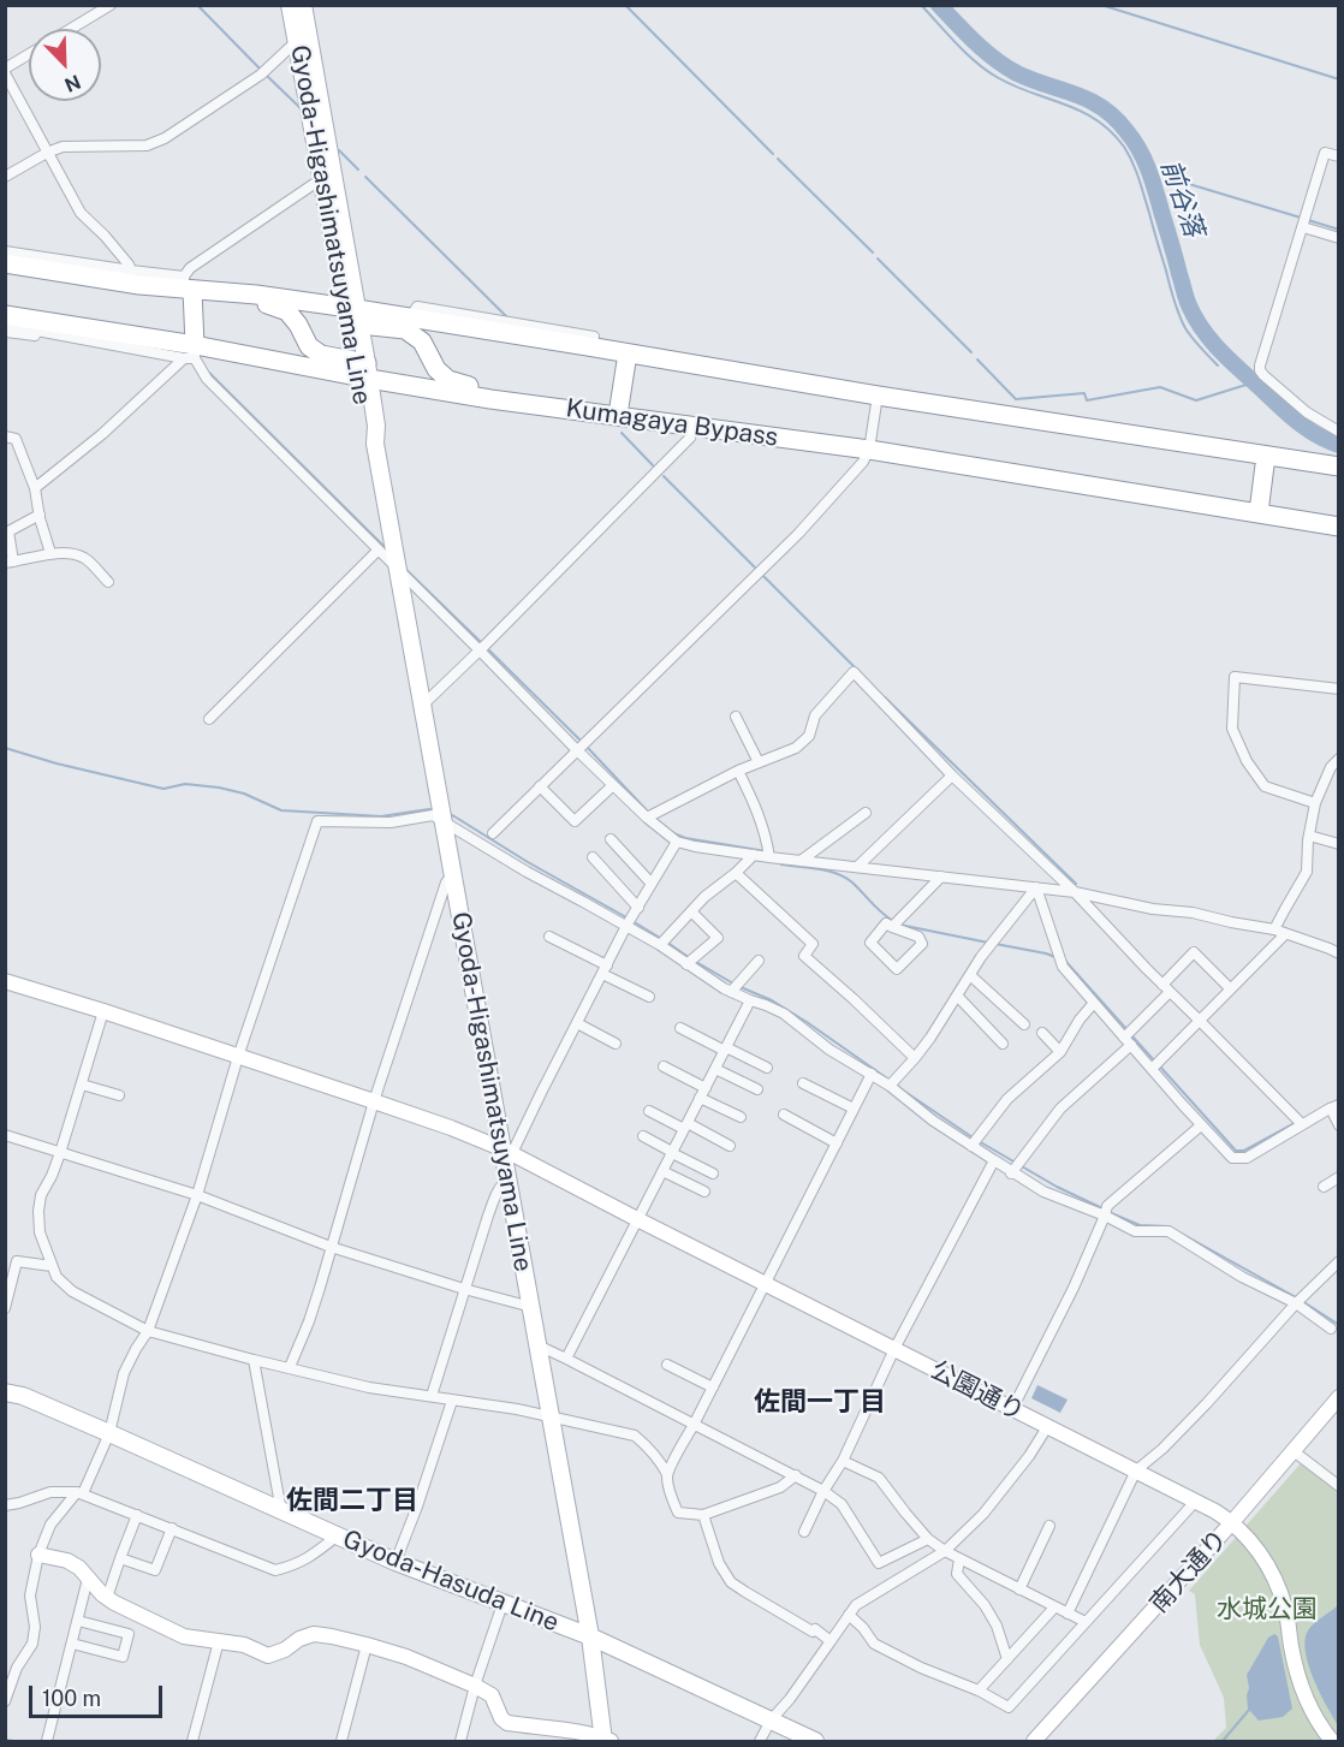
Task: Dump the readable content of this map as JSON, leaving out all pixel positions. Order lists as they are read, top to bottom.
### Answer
{
  "streets": {
    "highway": ["Kumagaya Bypass"],
    "main road": ["Gyoda-Higashimatsuyama Line", "Gyoda-Hasuda Line"],
    "street": ["公園通り", "南大通り"]
  },
  "crossings": [
    ["Gyoda-Higashimatsuyama Line", "Kumagaya Bypass"],
    ["Gyoda-Higashimatsuyama Line", "公園通り"],
    ["Gyoda-Higashimatsuyama Line", "Gyoda-Hasuda Line"],
    ["公園通り", "南大通り"]
  ],
  "districts": ["佐間一丁目", "佐間二丁目"],
  "water": ["前谷落"],
  "parks": ["水城公園"],
  "scale_bar": "100 m",
  "north": "bottom right"
}
